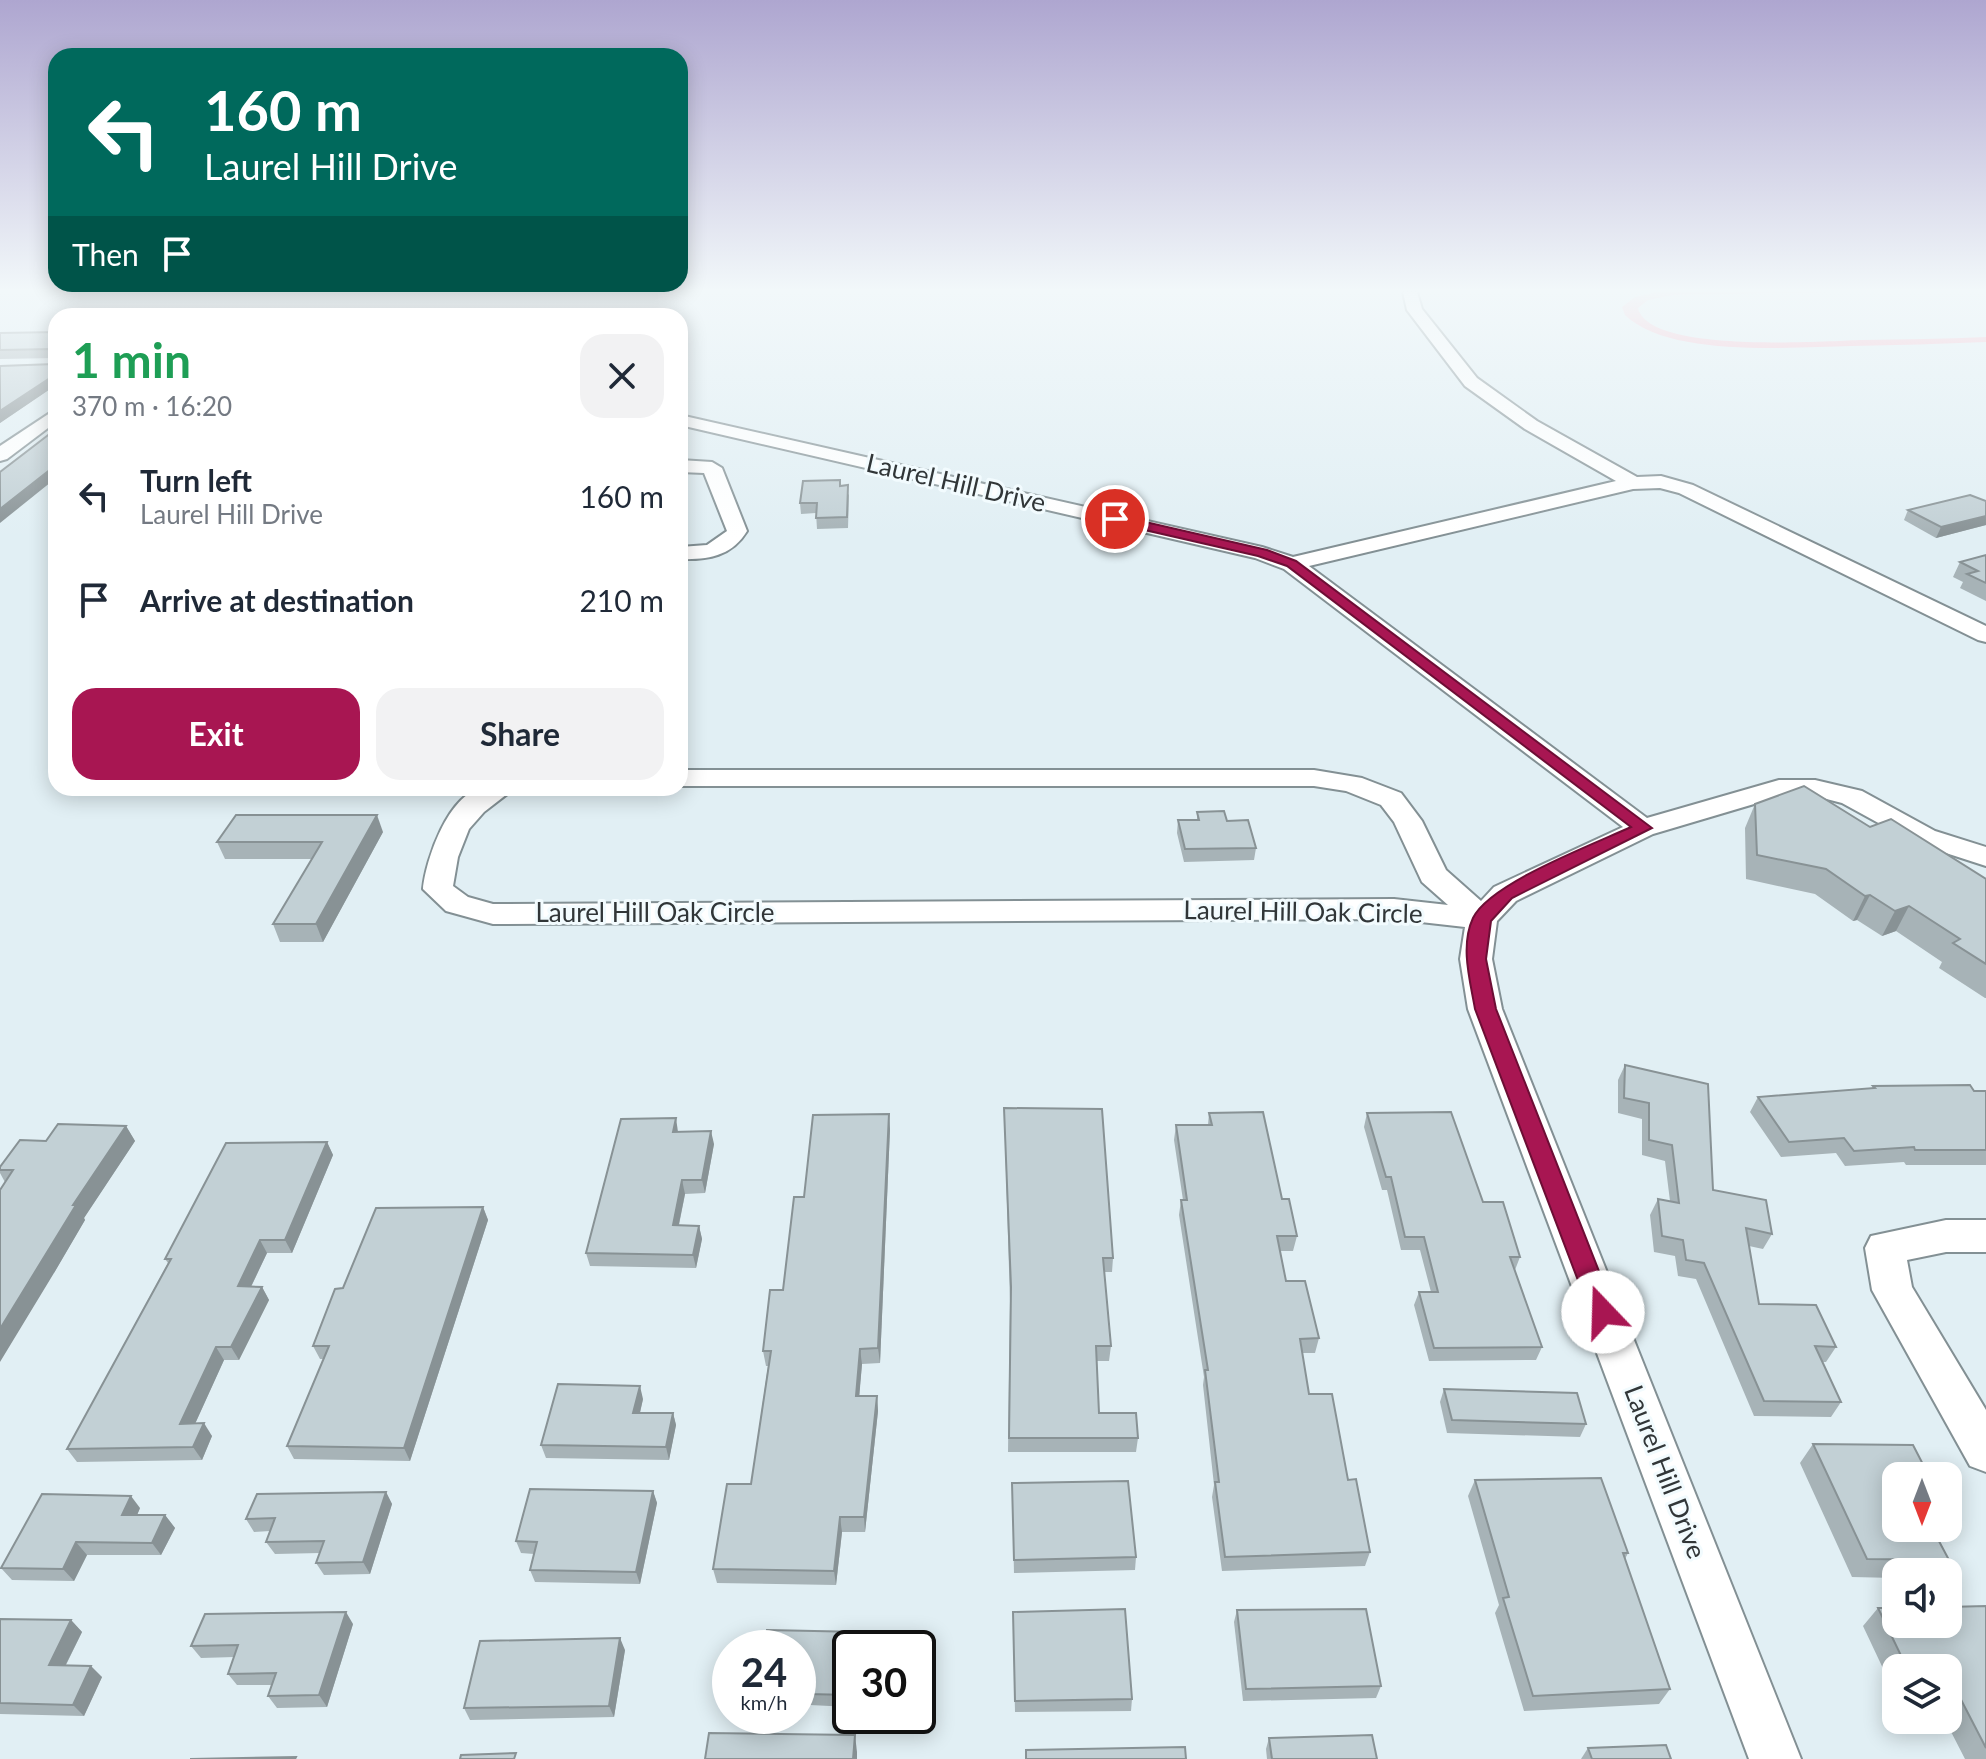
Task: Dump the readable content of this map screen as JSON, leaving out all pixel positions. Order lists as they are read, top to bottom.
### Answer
{
  "streets": {
    "street": ["Laurel Hill Drive", "Laurel Hill Oak Circle"]
  },
  "crossings": [
    ["Laurel Hill Drive", "Laurel Hill Oak Circle"]
  ],
  "north": "bottom",
  "page": {
    "turn": ["160 m", "Laurel Hill Drive"],
    "then": "Then",
    "heading": ["1 min", "370 m · 16:20"],
    "list": [
      {
        "name": "Turn left",
        "note": "Laurel Hill Drive",
        "value": "160 m"
      },
      {
        "name": "Arrive at destination",
        "value": "210 m"
      }
    ],
    "buttons": ["Exit", "Share"],
    "speed": "24 km/h",
    "limit": "30"
  }
}
